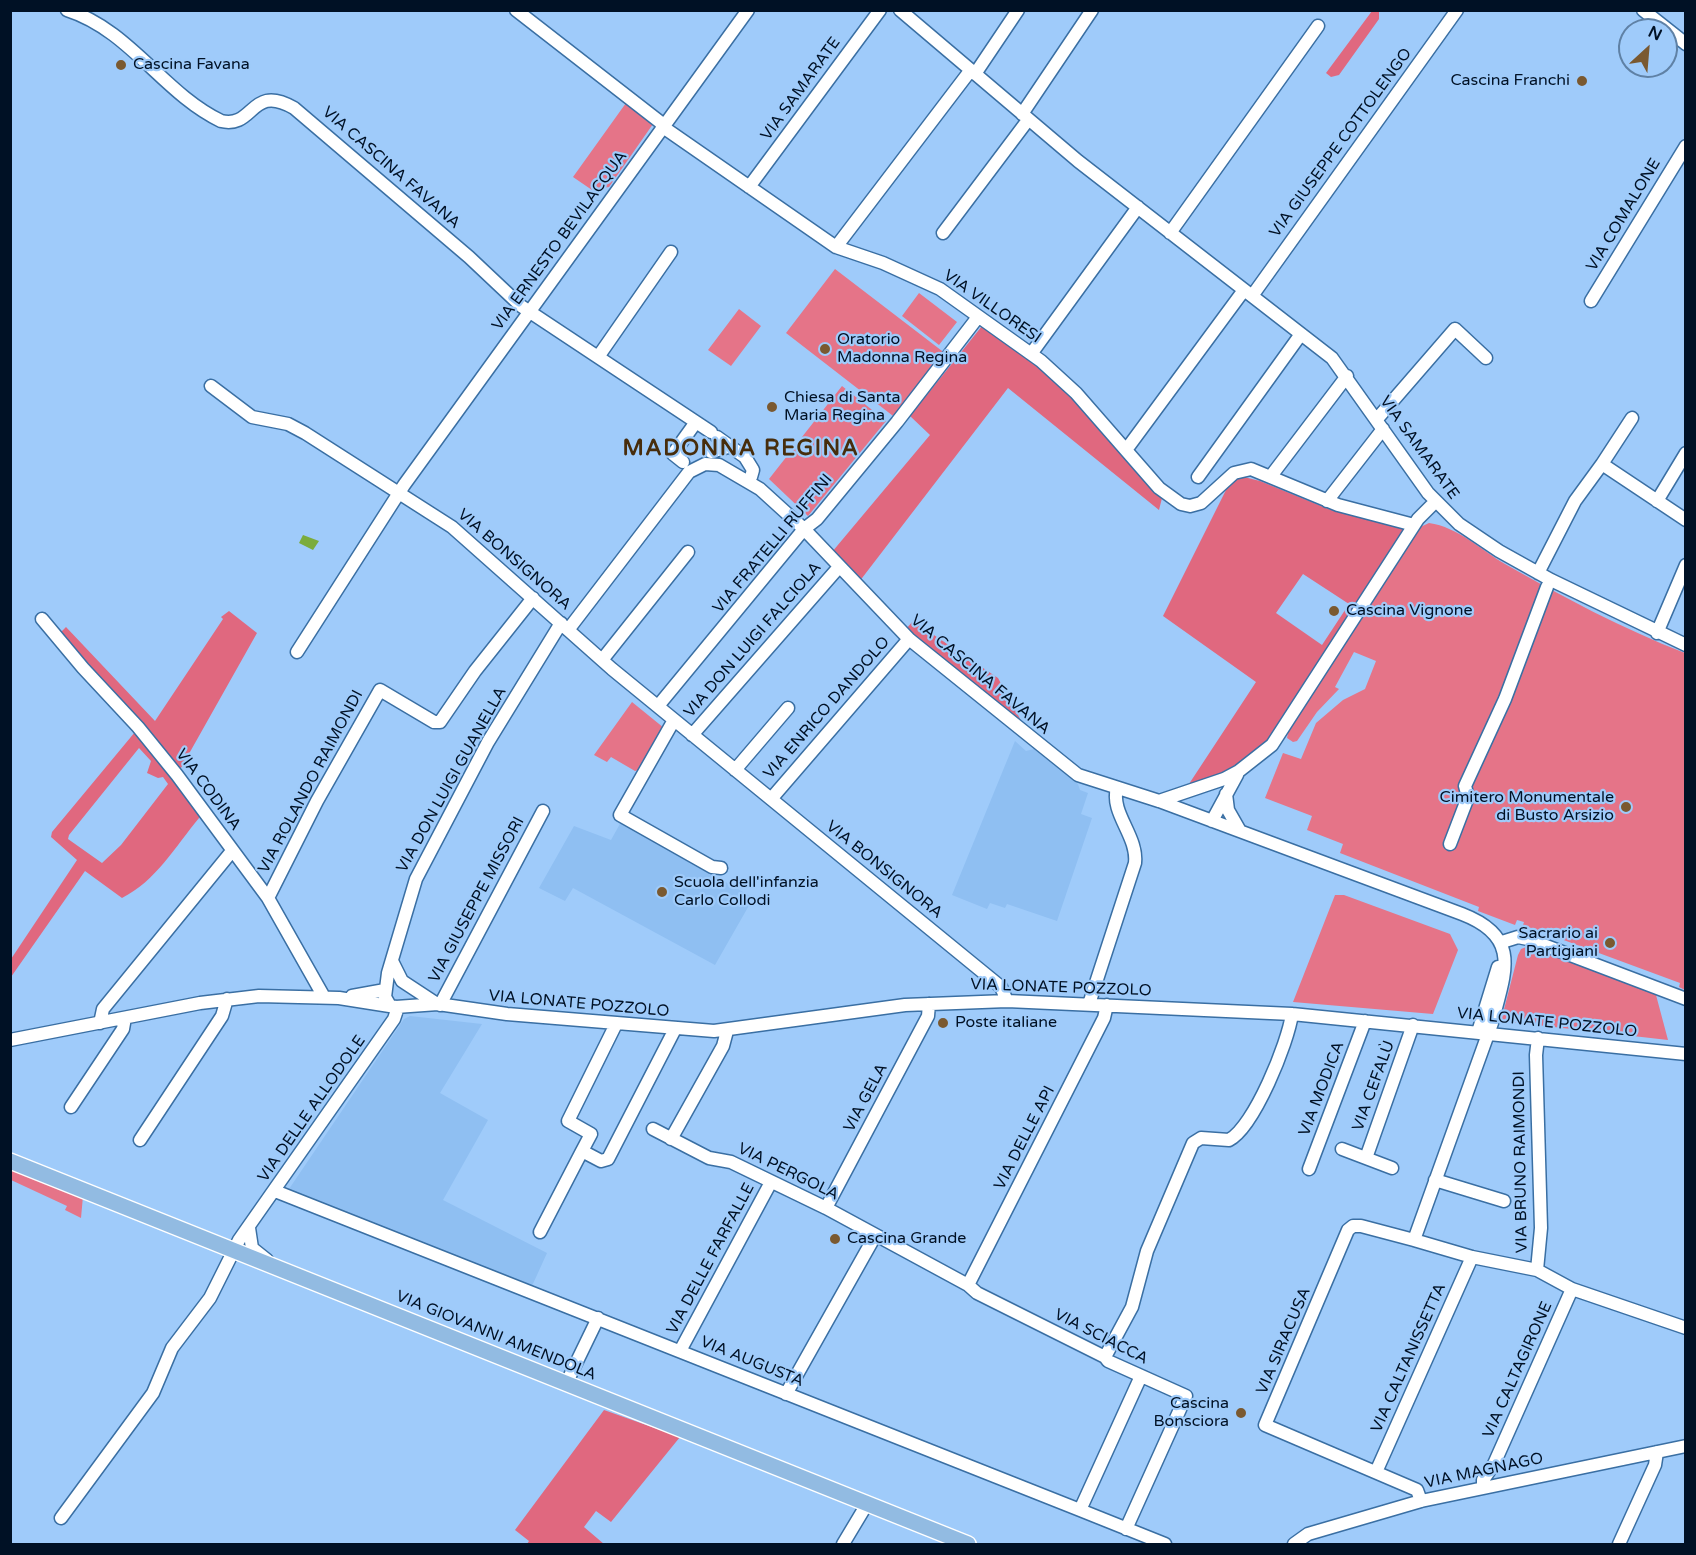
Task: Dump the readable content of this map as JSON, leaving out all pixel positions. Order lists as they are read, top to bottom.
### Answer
{
  "streets": {
    "main road": ["VIA GIOVANNI AMENDOLA"],
    "street": [
      "VIA SAMARATE",
      "VIA GIUSEPPE COTTOLENGO",
      "VIA CASCINA FAVANA",
      "VIA COMALONE",
      "VIA ERNESTO BEVILACQUA",
      "VIA VILLORESI",
      "VIA FRATELLI RUFFINI",
      "VIA BONSIGNORA",
      "VIA DON LUIGI FALCIOLA",
      "VIA ENRICO DANDOLO",
      "VIA DON LUIGI GUANELLA",
      "VIA ROLANDO RAIMONDI",
      "VIA CODINA",
      "VIA GIUSEPPE MISSORI",
      "VIA LONATE POZZOLO",
      "VIA CEFALÙ",
      "VIA MODICA",
      "VIA GELA",
      "VIA DELLE ALLODOLE",
      "VIA DELLE API",
      "VIA BRUNO RAIMONDI",
      "VIA PERGOLA",
      "VIA DELLE FARFALLE",
      "VIA SCIACCA",
      "VIA SIRACUSA",
      "VIA CALTANISSETTA",
      "VIA AUGUSTA",
      "VIA CALTAGIRONE",
      "VIA MAGNAGO"
    ]
  },
  "crossings": [
    ["VIA SAMARATE", "VIA GIUSEPPE COTTOLENGO"],
    ["VIA SAMARATE", "VIA VILLORESI"],
    ["VIA CASCINA FAVANA", "VIA ERNESTO BEVILACQUA"],
    ["VIA CASCINA FAVANA", "VIA FRATELLI RUFFINI"],
    ["VIA CASCINA FAVANA", "VIA DON LUIGI FALCIOLA"],
    ["VIA CASCINA FAVANA", "VIA ENRICO DANDOLO"],
    ["VIA CASCINA FAVANA", "VIA DON LUIGI GUANELLA"],
    ["VIA ERNESTO BEVILACQUA", "VIA VILLORESI"],
    ["VIA ERNESTO BEVILACQUA", "VIA BONSIGNORA"],
    ["VIA VILLORESI", "VIA FRATELLI RUFFINI"],
    ["VIA FRATELLI RUFFINI", "VIA BONSIGNORA"],
    ["VIA BONSIGNORA", "VIA DON LUIGI FALCIOLA"],
    ["VIA BONSIGNORA", "VIA ENRICO DANDOLO"],
    ["VIA BONSIGNORA", "VIA DON LUIGI GUANELLA"],
    ["VIA BONSIGNORA", "VIA ROLANDO RAIMONDI"],
    ["VIA BONSIGNORA", "VIA LONATE POZZOLO"],
    ["VIA DON LUIGI GUANELLA", "VIA LONATE POZZOLO"],
    ["VIA DON LUIGI GUANELLA", "VIA DELLE ALLODOLE"],
    ["VIA ROLANDO RAIMONDI", "VIA CODINA"],
    ["VIA GIUSEPPE MISSORI", "VIA LONATE POZZOLO"],
    ["VIA LONATE POZZOLO", "VIA CEFALÙ"],
    ["VIA LONATE POZZOLO", "VIA MODICA"],
    ["VIA LONATE POZZOLO", "VIA GELA"],
    ["VIA LONATE POZZOLO", "VIA DELLE ALLODOLE"],
    ["VIA LONATE POZZOLO", "VIA DELLE API"],
    ["VIA LONATE POZZOLO", "VIA BRUNO RAIMONDI"],
    ["VIA GELA", "VIA PERGOLA"],
    ["VIA DELLE ALLODOLE", "VIA GIOVANNI AMENDOLA"],
    ["VIA DELLE ALLODOLE", "VIA AUGUSTA"],
    ["VIA DELLE API", "VIA SCIACCA"],
    ["VIA BRUNO RAIMONDI", "VIA CALTAGIRONE"],
    ["VIA PERGOLA", "VIA DELLE FARFALLE"],
    ["VIA PERGOLA", "VIA SCIACCA"],
    ["VIA DELLE FARFALLE", "VIA AUGUSTA"],
    ["VIA SIRACUSA", "VIA CALTANISSETTA"],
    ["VIA SIRACUSA", "VIA MAGNAGO"],
    ["VIA CALTAGIRONE", "VIA MAGNAGO"]
  ],
  "districts": ["MADONNA REGINA"],
  "places": [
    "Cascina Favana",
    "Cascina Franchi",
    "Oratorio Madonna Regina",
    "Chiesa di Santa Maria Regina",
    "Cascina Vignone",
    "Cimitero Monumentale di Busto Arsizio",
    "Scuola dell'infanzia Carlo Collodi",
    "Sacrario ai Partigiani",
    "Poste italiane",
    "Cascina Grande",
    "Cascina Bonsciora"
  ],
  "north": "top right"
}
